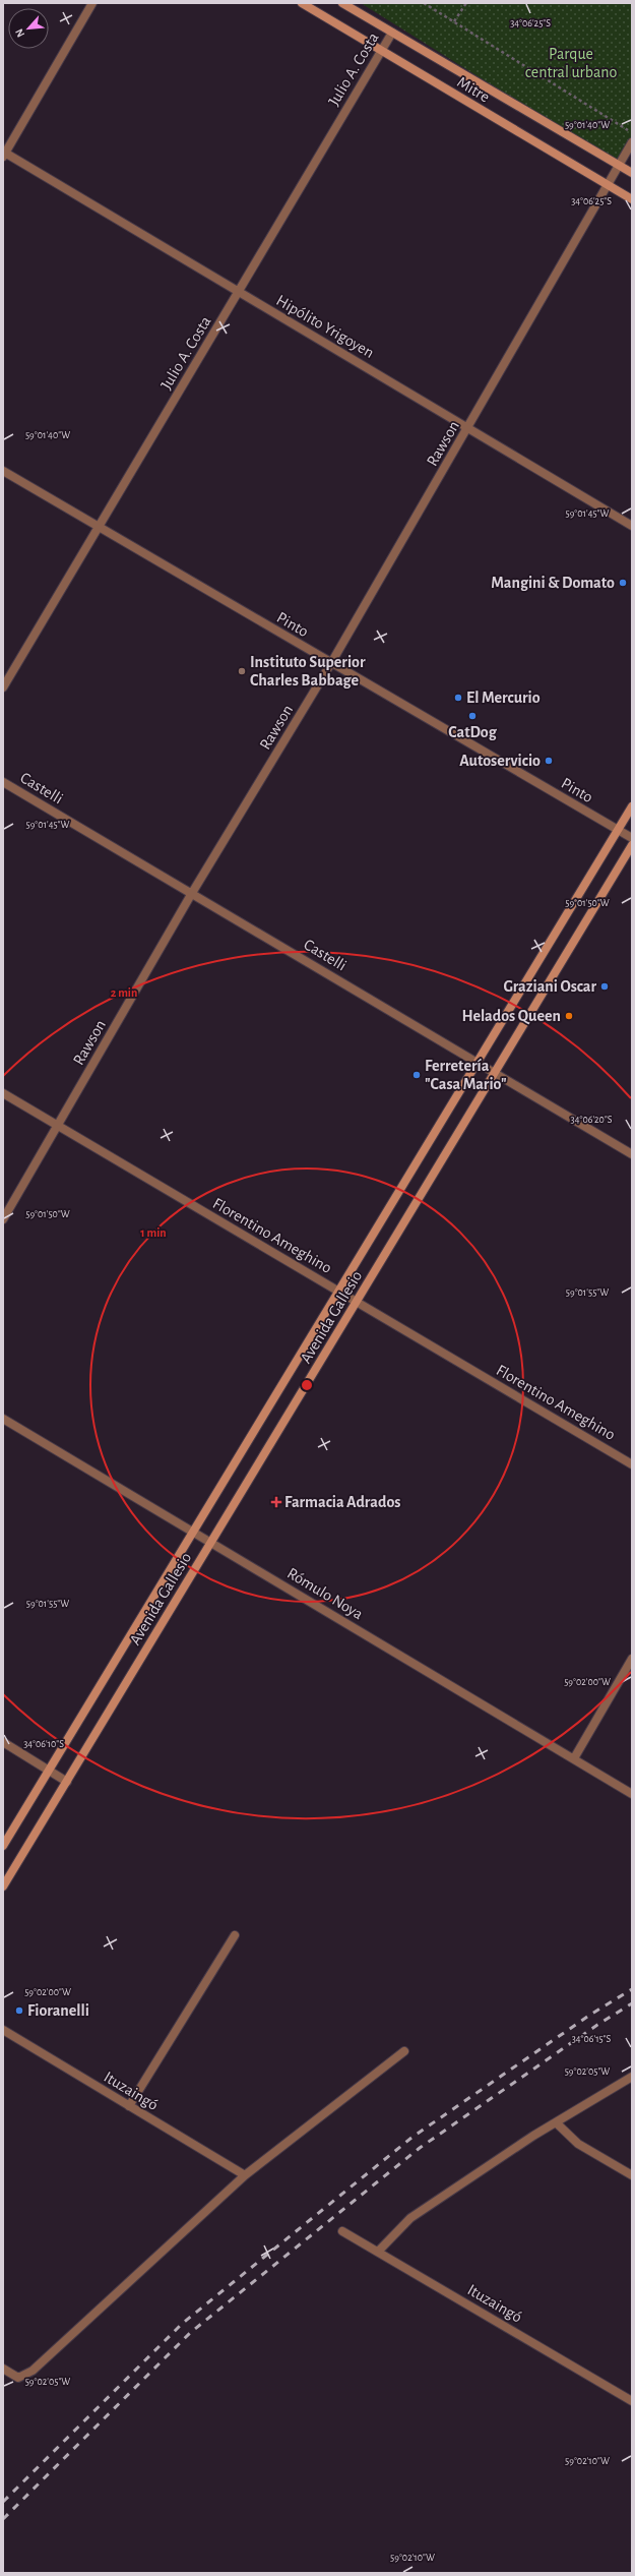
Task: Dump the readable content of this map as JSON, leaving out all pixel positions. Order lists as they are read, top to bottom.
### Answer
{
  "streets": {
    "main road": ["Mitre", "Avenida Gallesio"],
    "street": [
      "Julio A. Costa",
      "Hipólito Yrigoyen",
      "Rawson",
      "Pinto",
      "Castelli",
      "Florentino Ameghino",
      "Rómulo Noya",
      "Ituzaingó"
    ]
  },
  "crossings": [
    ["Julio A. Costa", "Mitre"],
    ["Julio A. Costa", "Hipólito Yrigoyen"],
    ["Julio A. Costa", "Pinto"],
    ["Mitre", "Rawson"],
    ["Hipólito Yrigoyen", "Rawson"],
    ["Rawson", "Pinto"],
    ["Rawson", "Castelli"],
    ["Rawson", "Florentino Ameghino"],
    ["Pinto", "Avenida Gallesio"],
    ["Castelli", "Avenida Gallesio"],
    ["Florentino Ameghino", "Avenida Gallesio"],
    ["Avenida Gallesio", "Rómulo Noya"]
  ],
  "parks": ["Parque central urbano"],
  "places": {
    "other": [
      "Mangini & Domato",
      "Instituto Superior Charles Babbage",
      "El Mercurio",
      "CatDog",
      "Autoservicio",
      "Graziani Oscar",
      "Helados Queen",
      "Ferretería \"Casa Mario\"",
      "Fioranelli"
    ],
    "health": ["Farmacia Adrados"]
  },
  "north": "bottom left",
  "coordinates": [
    "34°06'25\"S",
    "59°01'40\"W",
    "59°01'45\"W",
    "59°01'50\"W",
    "34°06'20\"S",
    "59°01'55\"W",
    "59°02'00\"W",
    "34°06'10\"S",
    "34°06'15\"S",
    "59°02'05\"W",
    "59°02'10\"W"
  ],
  "rings": ["2 min", "1 min"]
}
